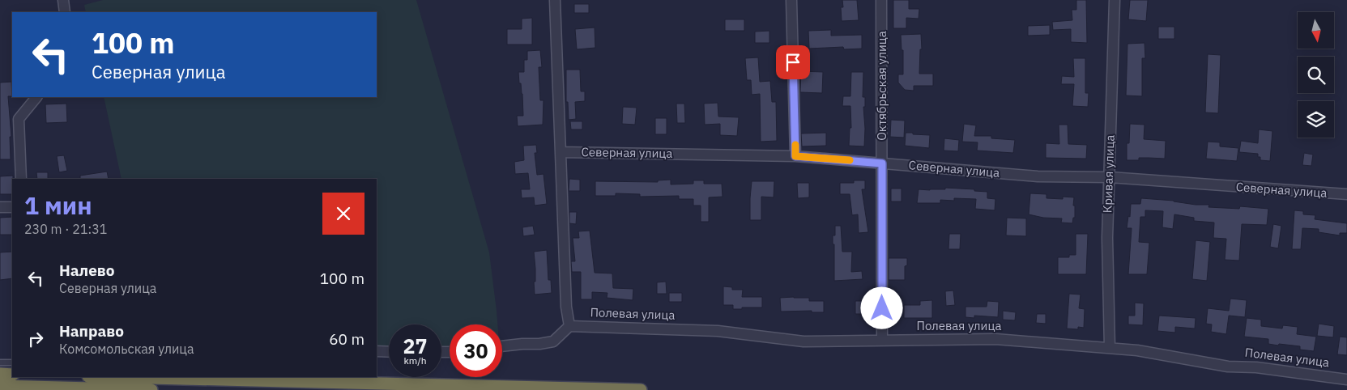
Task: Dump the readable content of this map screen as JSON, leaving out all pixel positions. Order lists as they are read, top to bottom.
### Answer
{
  "streets": {
    "street": [
      "Октябрьская улица",
      "Северная улица",
      "Кривая улица",
      "Полевая улица"
    ]
  },
  "crossings": [
    ["Октябрьская улица", "Северная улица"],
    ["Октябрьская улица", "Полевая улица"],
    ["Северная улица", "Кривая улица"],
    ["Кривая улица", "Полевая улица"]
  ],
  "north": "bottom",
  "page": {
    "turn": ["100 m", "Северная улица"],
    "heading": ["1 мин", "230 m · 21:31"],
    "list": [
      {
        "name": "Налево",
        "note": "Северная улица",
        "value": "100 m"
      },
      {
        "name": "Направо",
        "note": "Комсомольская улица",
        "value": "60 m"
      }
    ],
    "speed": "27 km/h",
    "limit": "30"
  }
}
